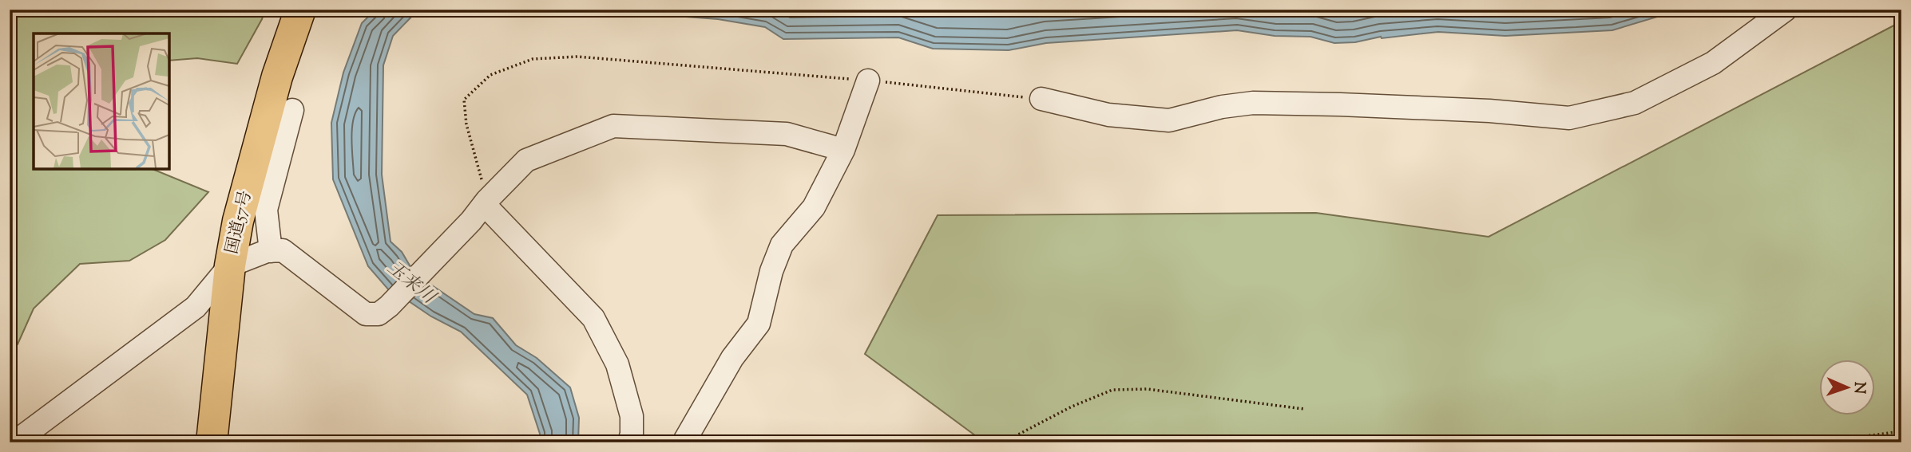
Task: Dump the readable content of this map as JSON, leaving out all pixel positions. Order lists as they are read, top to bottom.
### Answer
{
  "streets": {
    "highway": ["国道57号"]
  },
  "water": ["玉来川"],
  "north": "right"
}
